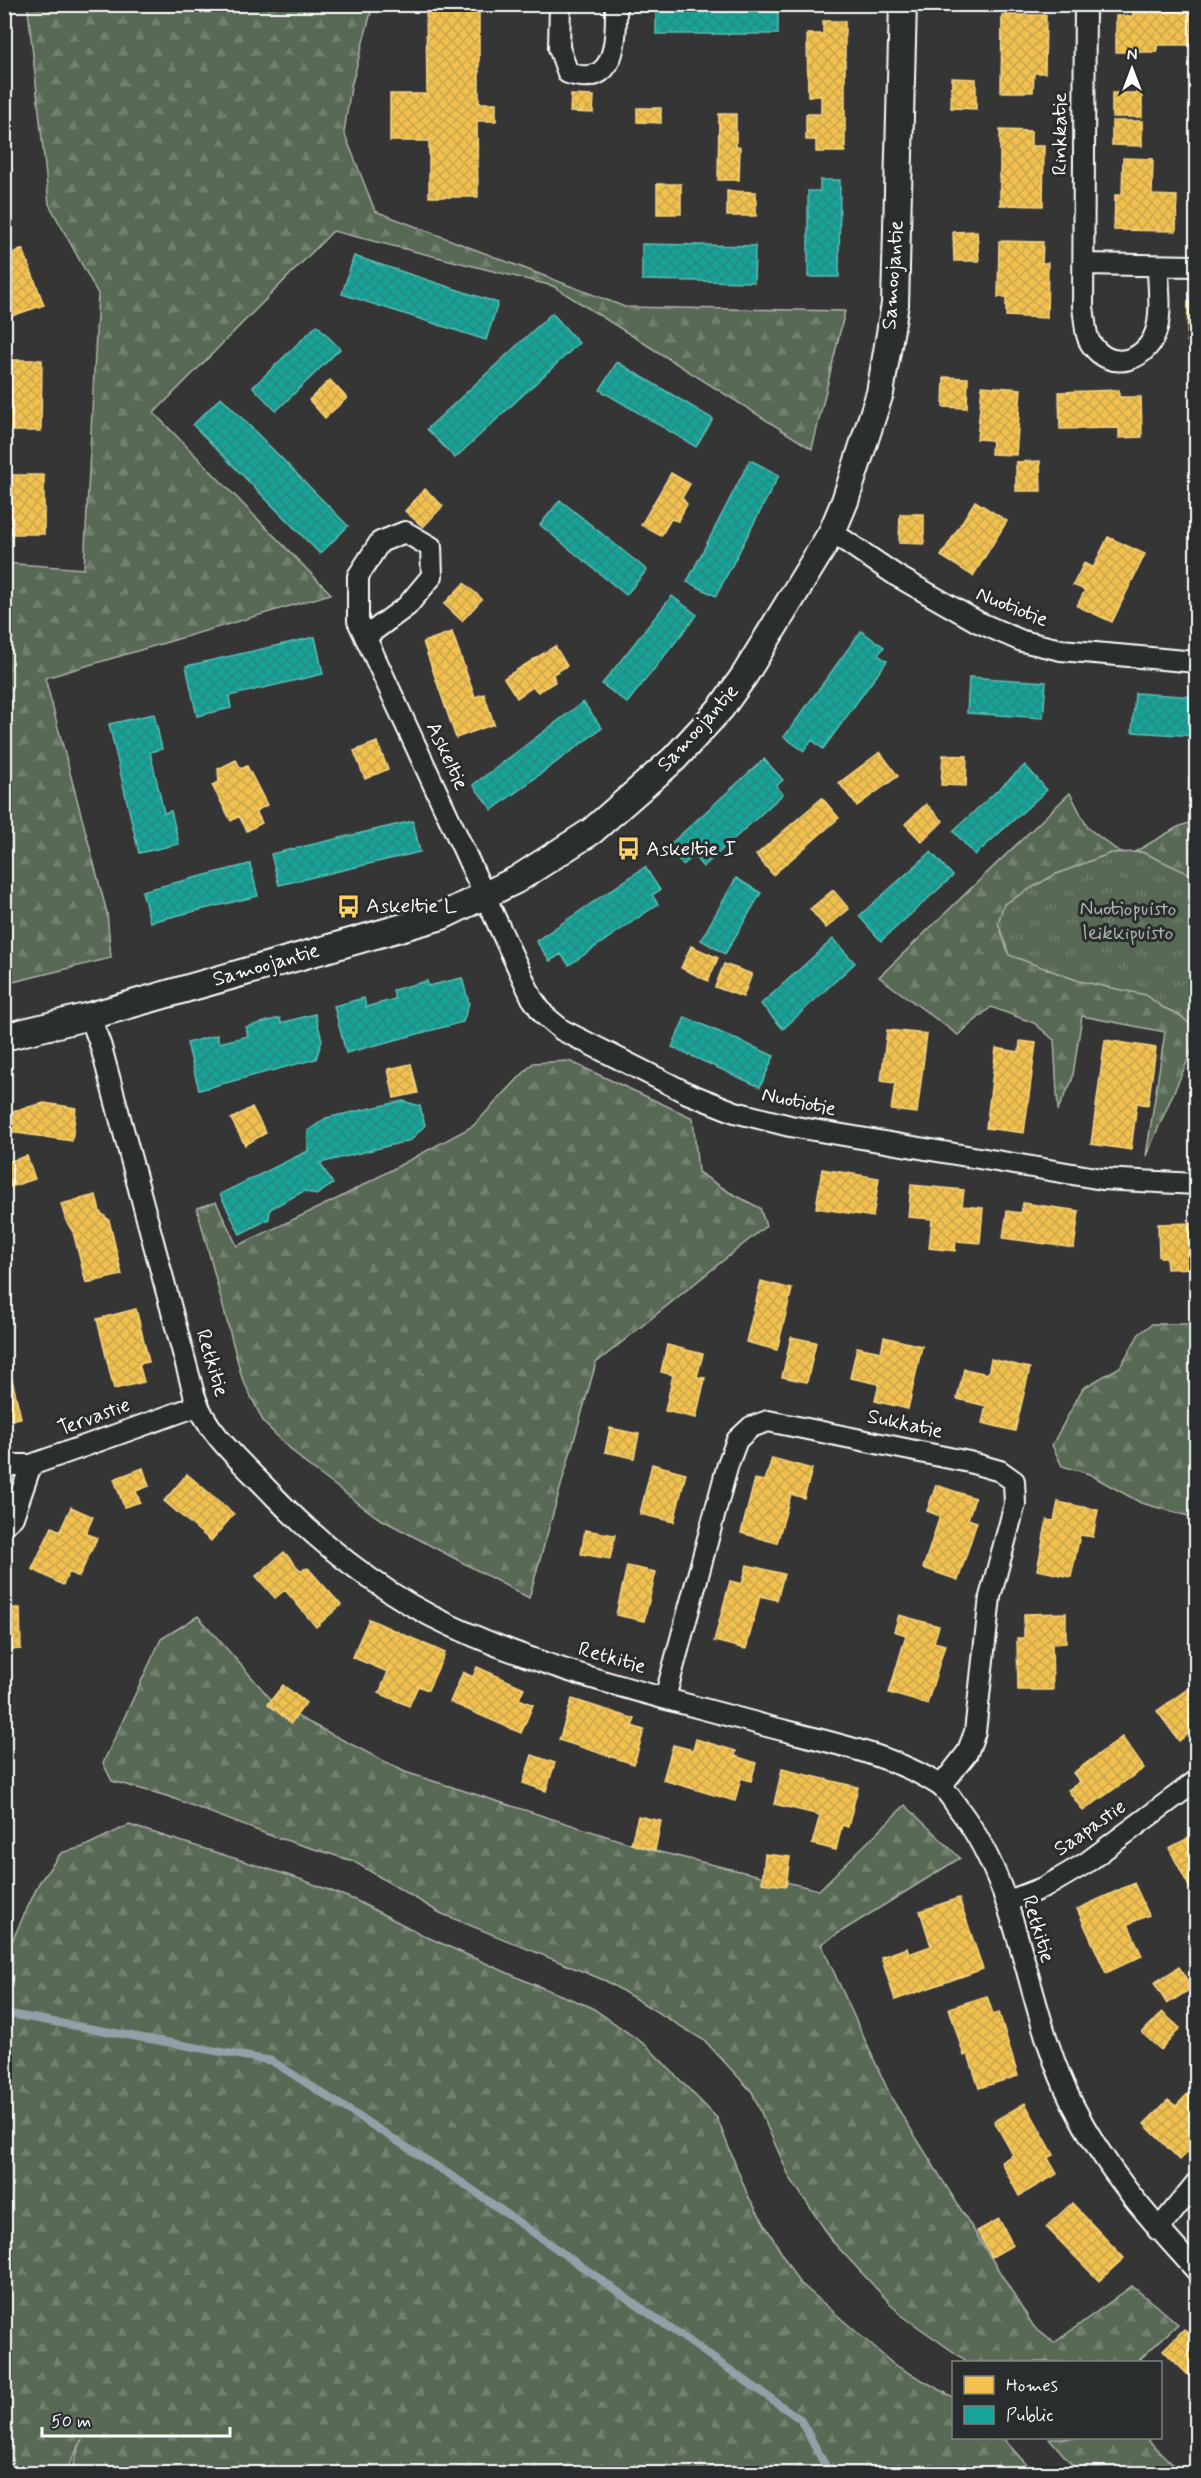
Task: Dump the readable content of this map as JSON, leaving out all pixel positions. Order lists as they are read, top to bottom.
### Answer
{
  "streets": {
    "street": [
      "Rinkkatie",
      "Samoojantie",
      "Nuotiotie",
      "Askeltie",
      "Retkitie",
      "Tervastie",
      "Sukkatie",
      "Saapastie"
    ]
  },
  "crossings": [
    ["Samoojantie", "Nuotiotie"],
    ["Samoojantie", "Askeltie"],
    ["Samoojantie", "Retkitie"],
    ["Nuotiotie", "Askeltie"],
    ["Retkitie", "Tervastie"],
    ["Retkitie", "Sukkatie"],
    ["Retkitie", "Saapastie"]
  ],
  "parks": ["Nuotiopuisto leikkipuisto"],
  "places": {
    "bus stop": ["Askeltie I", "Askeltie L"]
  },
  "legend": ["Homes", "Public"],
  "scale_bar": "50 m",
  "north": "top"
}
